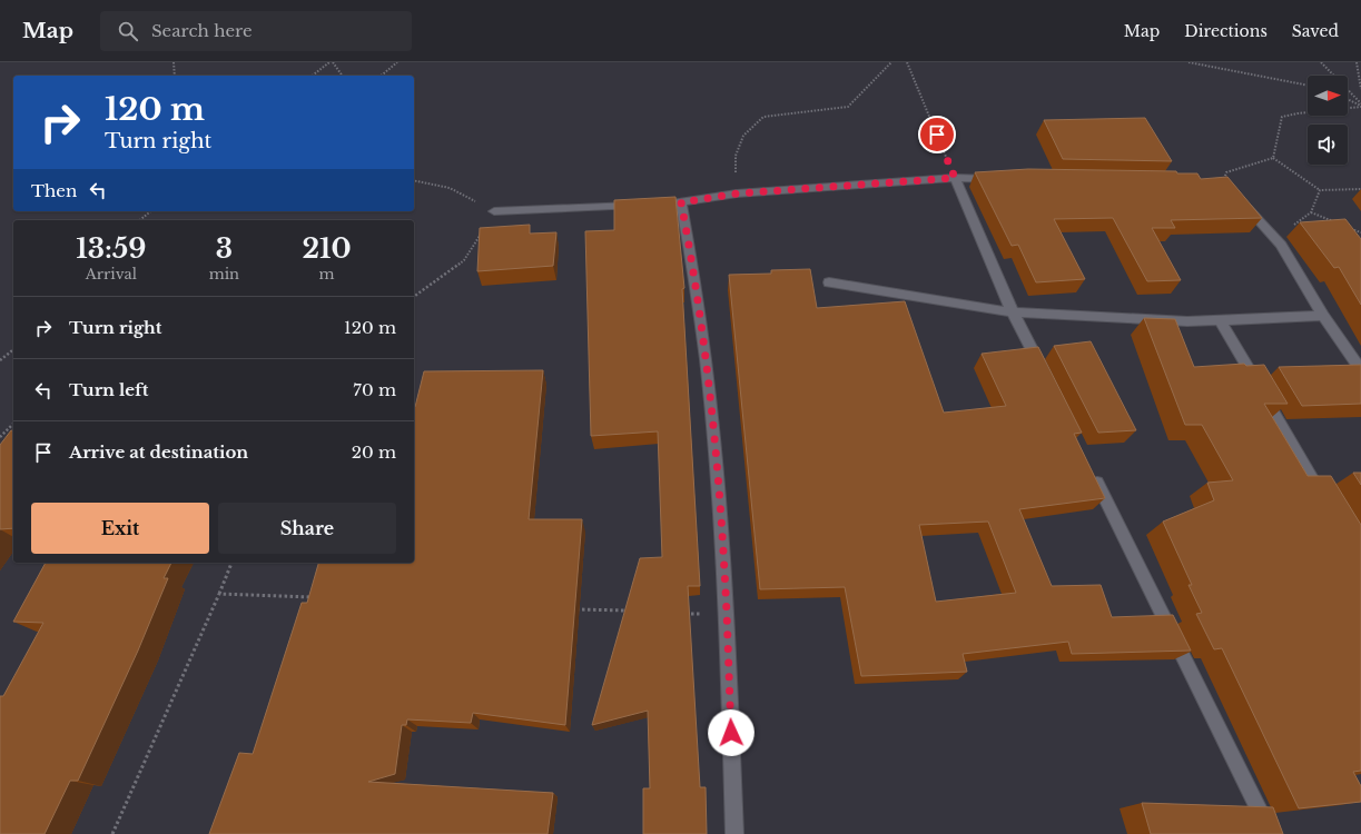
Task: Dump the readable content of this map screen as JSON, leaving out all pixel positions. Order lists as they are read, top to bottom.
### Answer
{
  "north": "right",
  "page": {
    "header": "Map",
    "search": "Search here",
    "nav": ["Map", "Directions", "Saved"],
    "turn": ["120 m", "Turn right"],
    "then": "Then",
    "eta": [
      "13:59",
      "Arrival",
      "3",
      "min",
      "210",
      "m"
    ],
    "list": [
      {
        "name": "Turn right",
        "value": "120 m"
      },
      {
        "name": "Turn left",
        "value": "70 m"
      },
      {
        "name": "Arrive at destination",
        "value": "20 m"
      }
    ],
    "buttons": ["Exit", "Share"]
  }
}
